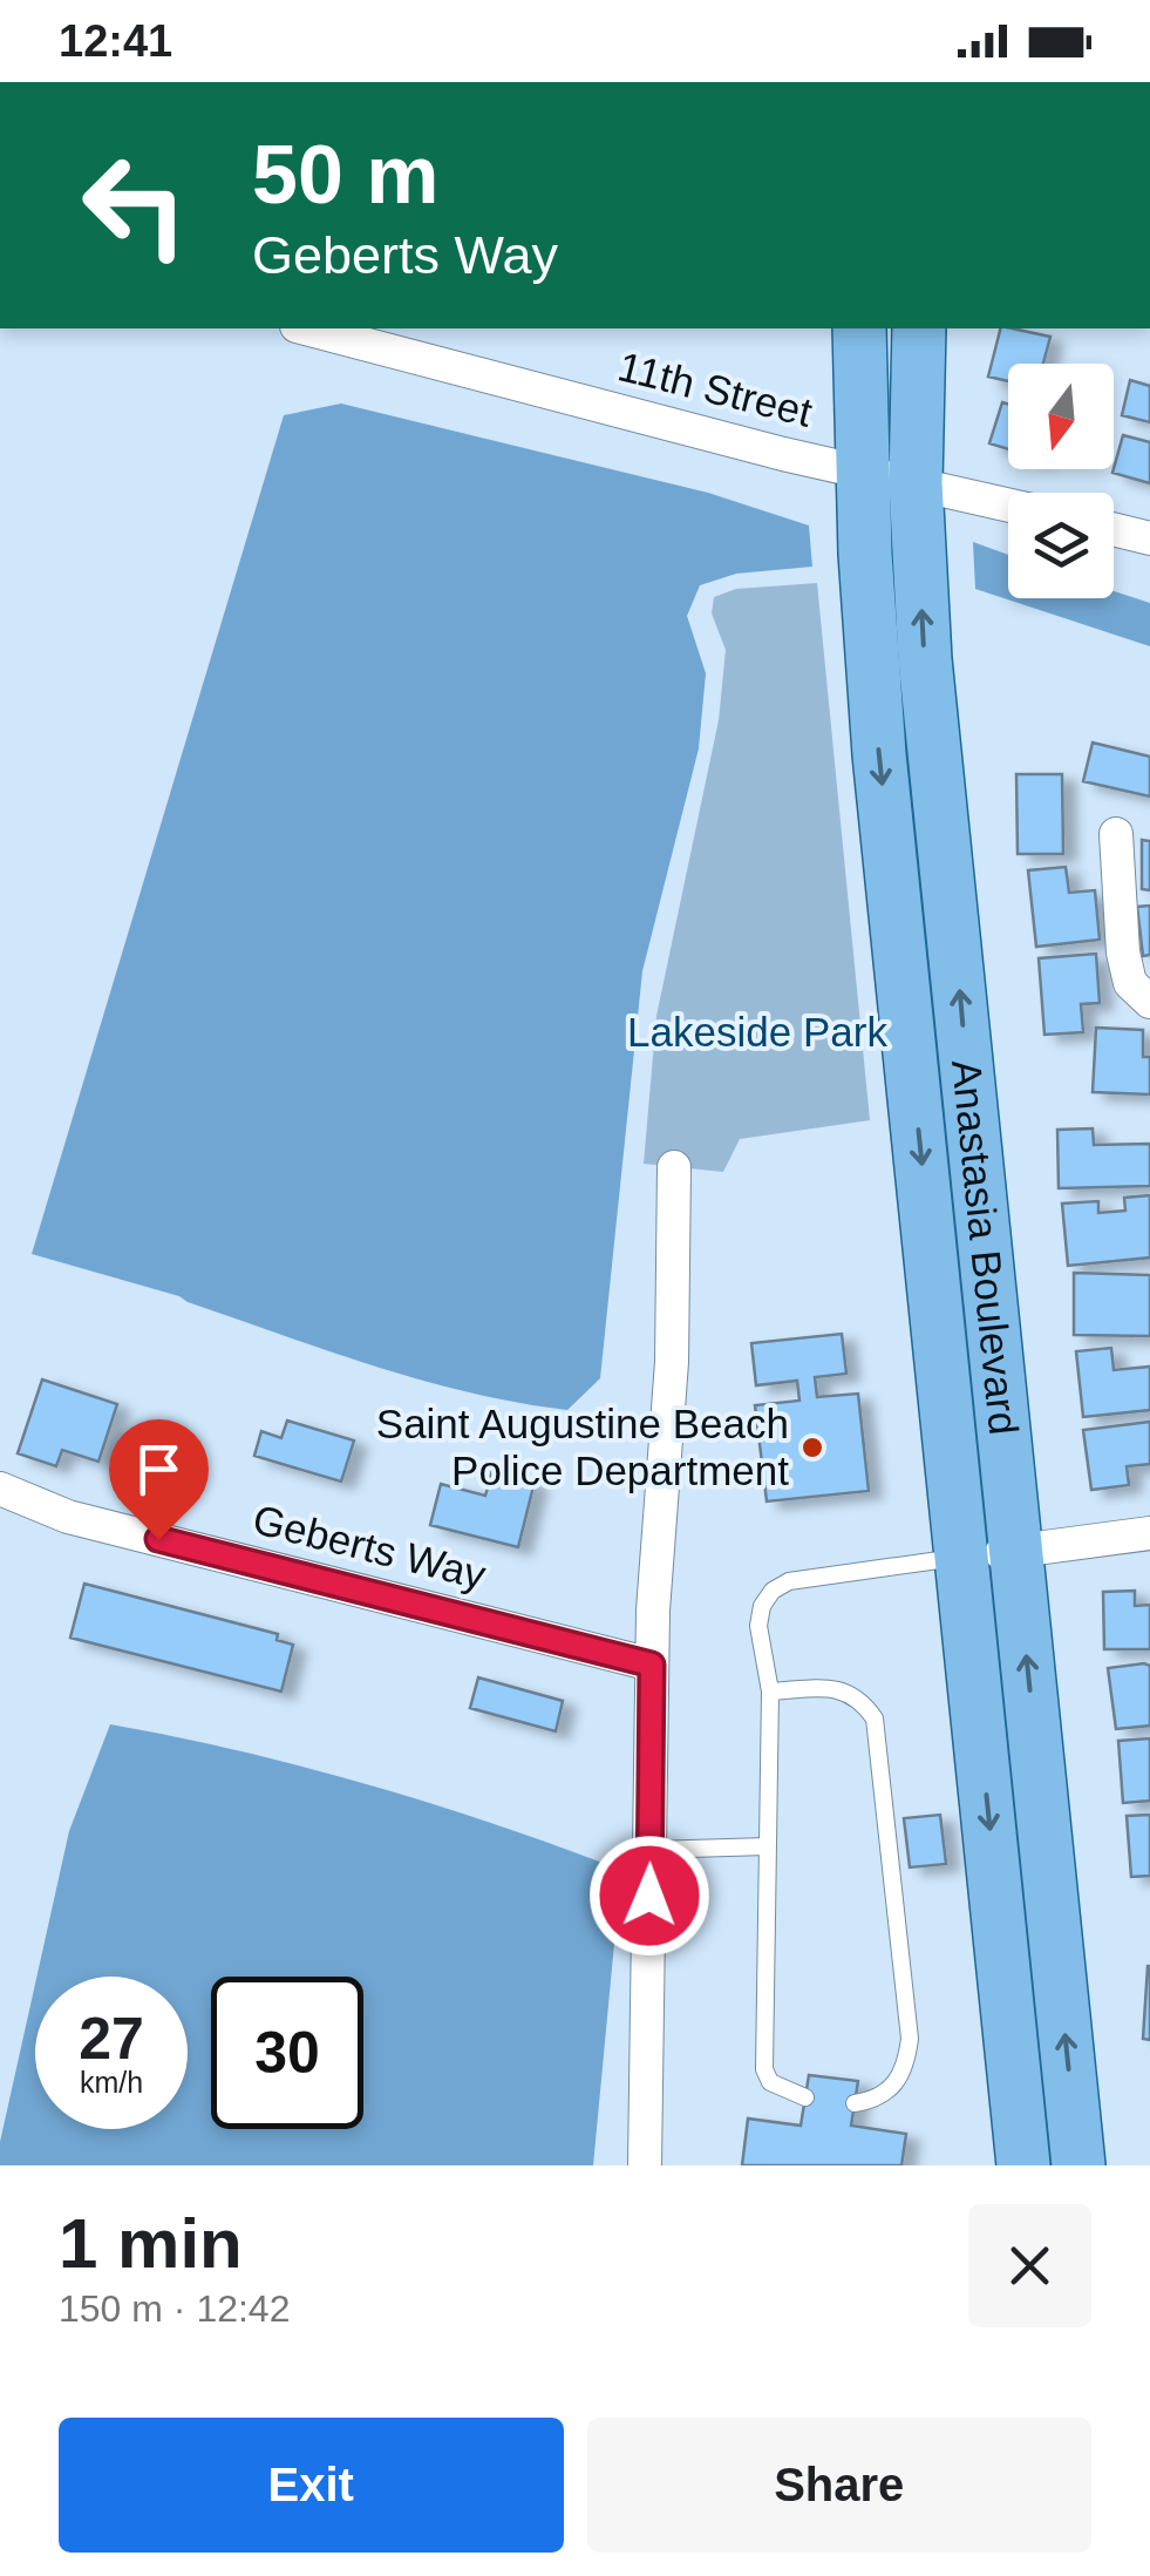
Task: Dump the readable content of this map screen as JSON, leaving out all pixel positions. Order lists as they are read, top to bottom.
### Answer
{
  "streets": {
    "main road": ["Anastasia Boulevard"],
    "street": ["11th Street", "Geberts Way"]
  },
  "crossings": [
    ["11th Street", "Anastasia Boulevard"]
  ],
  "parks": ["Lakeside Park"],
  "places": ["Saint Augustine Beach Police Department"],
  "north": "bottom",
  "page": {
    "status": "12:41",
    "turn": ["50 m", "Geberts Way"],
    "speed": "27 km/h",
    "limit": "30",
    "heading": ["1 min", "150 m · 12:42"],
    "buttons": ["Exit", "Share"]
  }
}
